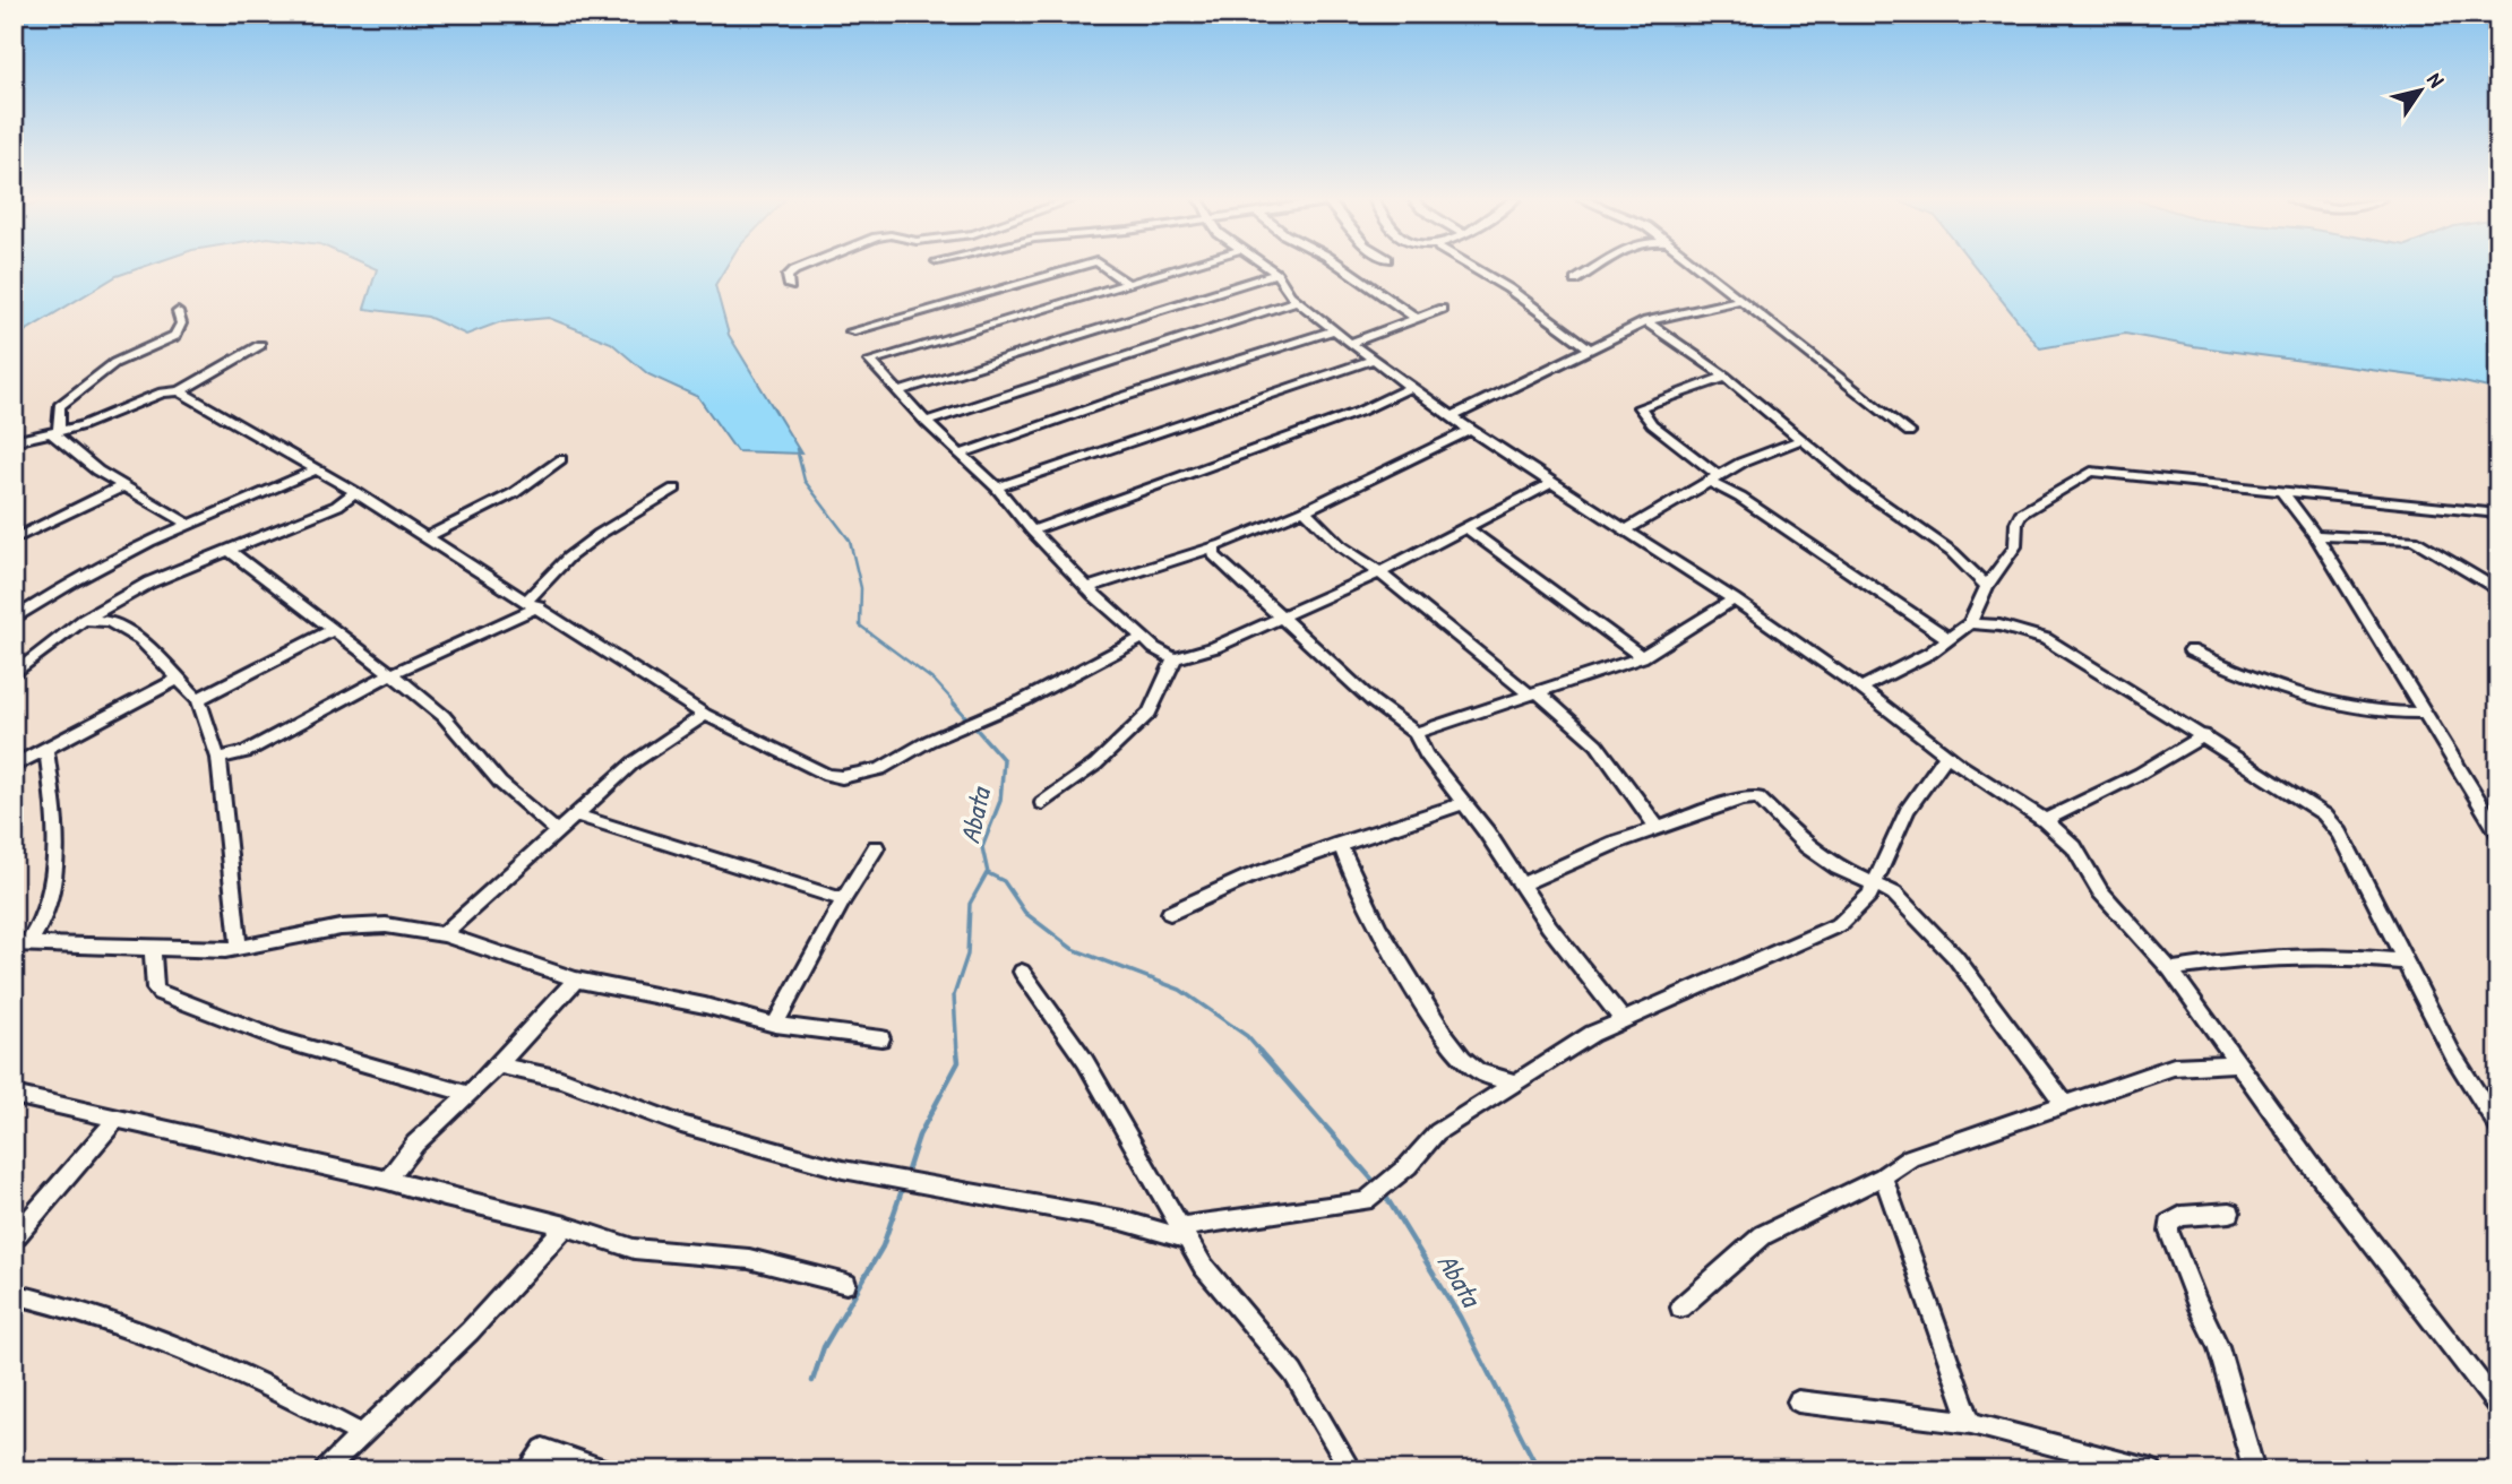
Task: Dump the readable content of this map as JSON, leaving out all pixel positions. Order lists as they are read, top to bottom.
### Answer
{
  "water": ["Abata"],
  "north": "top right"
}
